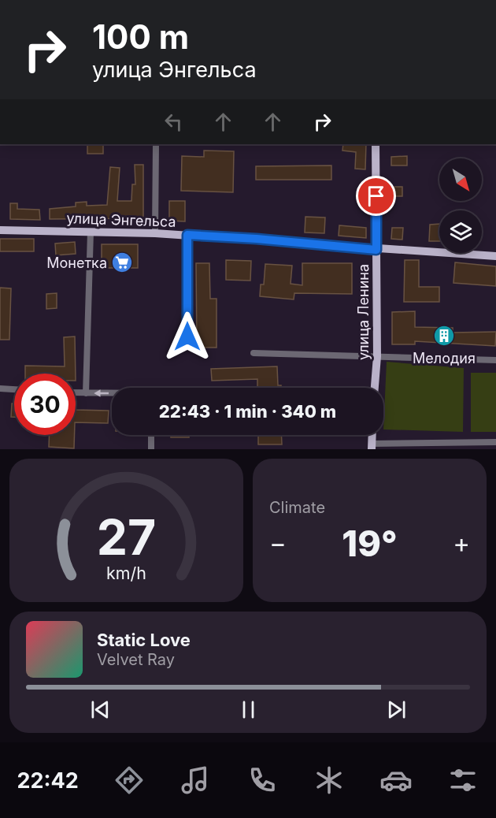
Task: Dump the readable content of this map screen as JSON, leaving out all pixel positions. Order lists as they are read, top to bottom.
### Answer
{
  "streets": {
    "main road": ["улица Энгельса", "улица Ленина"]
  },
  "crossings": [
    ["улица Энгельса", "улица Ленина"]
  ],
  "places": {
    "supermarket": ["Монетка"],
    "building": ["Мелодия"]
  },
  "north": "bottom right",
  "page": {
    "turn": ["100 m", "улица Энгельса"],
    "limit": "30",
    "trip": "22:43 · 1 min · 340 m",
    "tile": "Climate",
    "heat": ["−", "19°", "+"],
    "song": ["Static Love", "Velvet Ray"],
    "tabs": "22:42",
    "gauge": ["27", "km/h"]
  }
}
